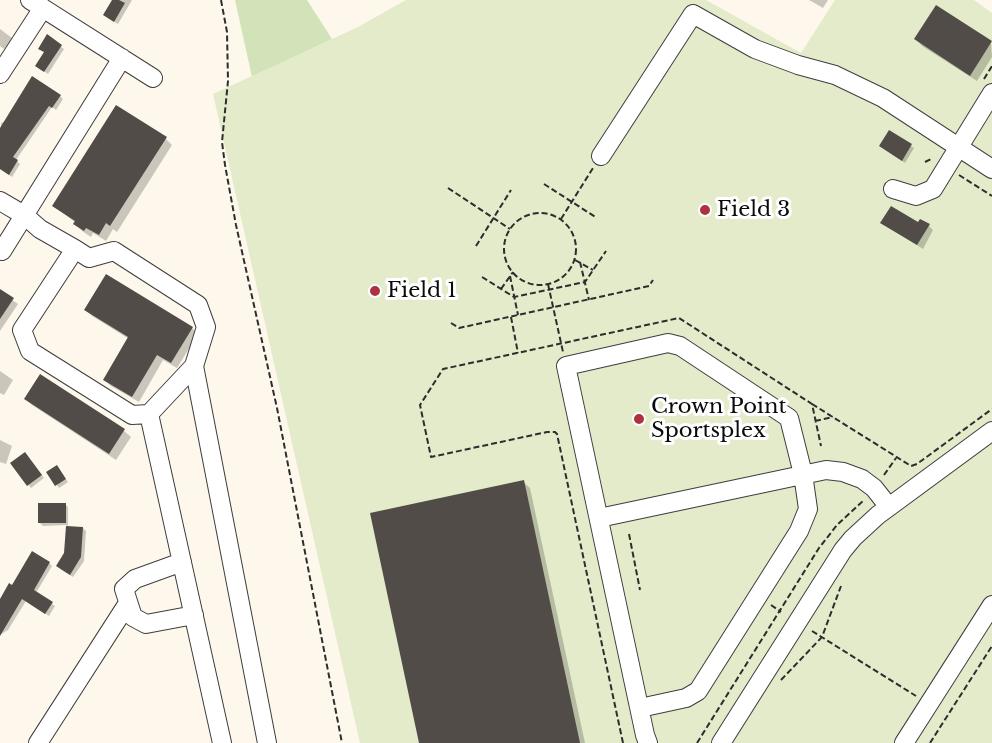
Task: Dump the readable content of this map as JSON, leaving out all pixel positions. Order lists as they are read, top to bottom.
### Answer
{
  "places": ["Field 3", "Field 1", "Crown Point Sportsplex"]
}
